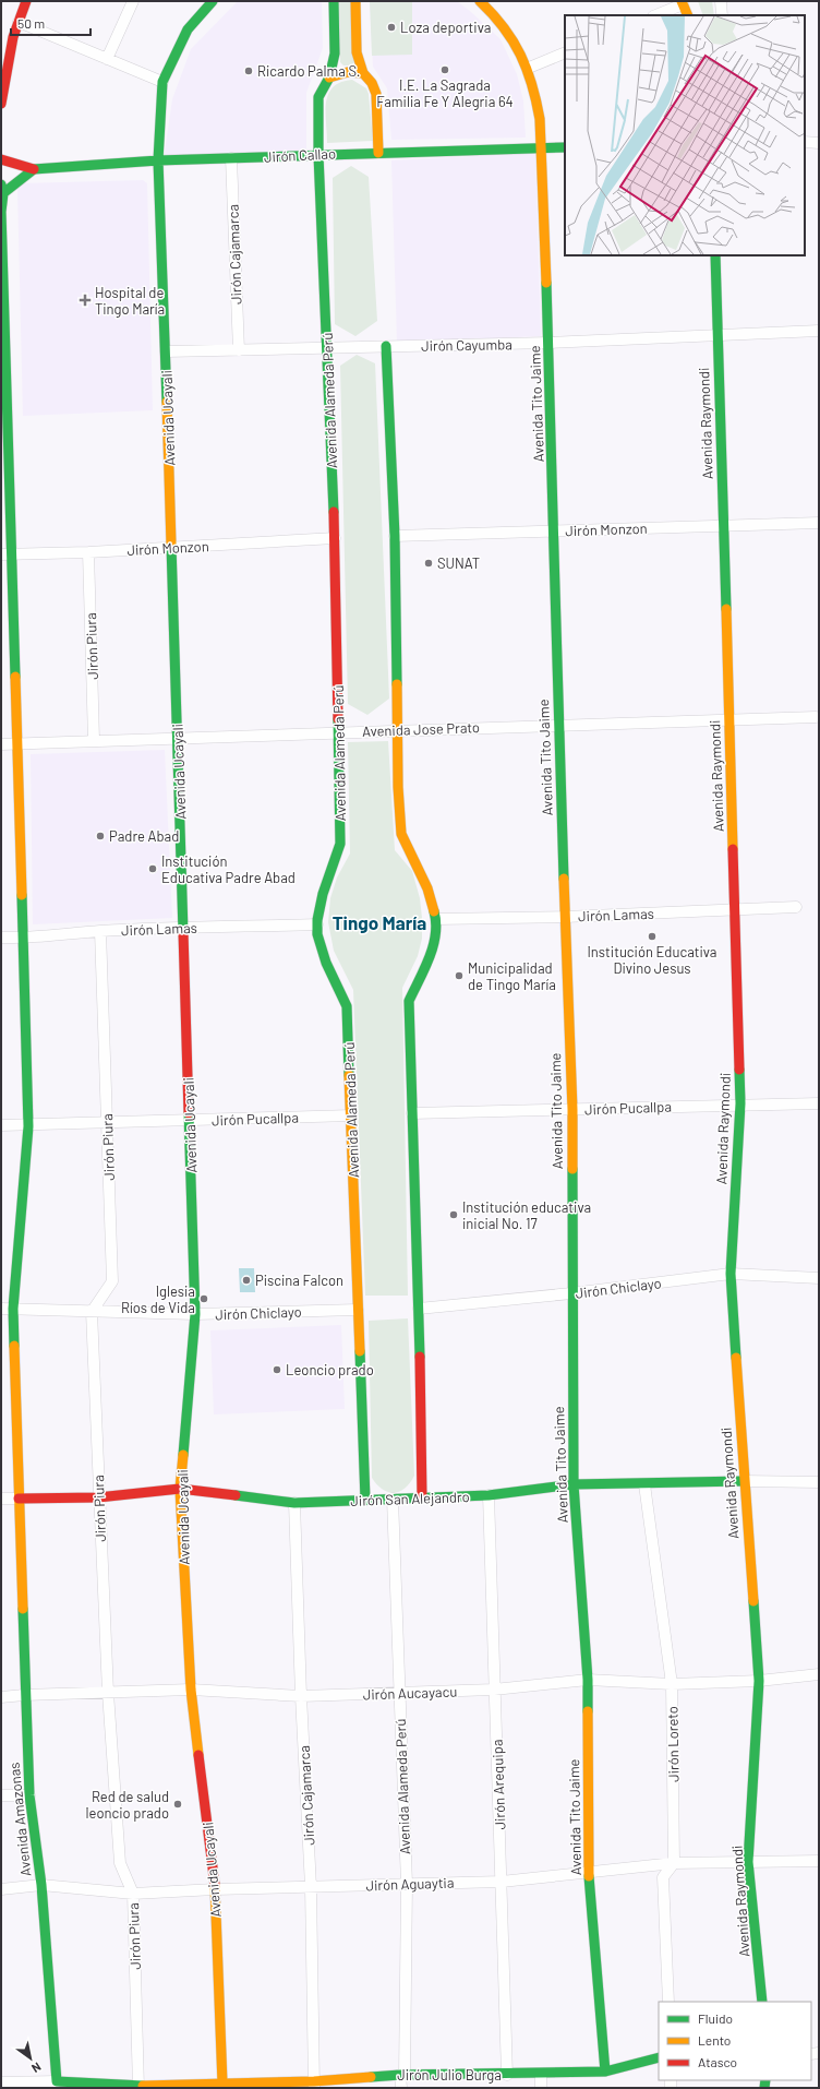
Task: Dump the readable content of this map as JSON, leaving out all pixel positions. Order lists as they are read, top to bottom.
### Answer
{
  "streets": {
    "main road": [
      "Jirón Callao",
      "Avenida Alameda Perú",
      "Avenida Tito Jaime",
      "Avenida Ucayali",
      "Avenida Raymondi",
      "Jirón San Alejandro",
      "Avenida Amazonas",
      "Jirón Julio Burga"
    ],
    "street": [
      "Jirón Cajamarca",
      "Jirón Cayumba",
      "Jirón Monzon",
      "Jirón Piura",
      "Avenida Jose Prato",
      "Jirón Lamas",
      "Jirón Pucallpa",
      "Jirón Chiclayo",
      "Jirón Aucayacu",
      "Jirón Loreto",
      "Jirón Arequipa",
      "Jirón Aguaytia"
    ]
  },
  "crossings": [
    ["Jirón Callao", "Jirón Cajamarca"],
    ["Jirón Callao", "Avenida Alameda Perú"],
    ["Jirón Callao", "Avenida Tito Jaime"],
    ["Jirón Callao", "Avenida Ucayali"],
    ["Jirón Cajamarca", "Jirón Cayumba"],
    ["Jirón Cajamarca", "Jirón San Alejandro"],
    ["Jirón Cajamarca", "Jirón Aucayacu"],
    ["Jirón Cajamarca", "Jirón Aguaytia"],
    ["Jirón Cajamarca", "Jirón Julio Burga"],
    ["Jirón Cayumba", "Avenida Alameda Perú"],
    ["Jirón Cayumba", "Avenida Tito Jaime"],
    ["Jirón Cayumba", "Avenida Ucayali"],
    ["Jirón Cayumba", "Avenida Raymondi"],
    ["Avenida Alameda Perú", "Jirón Monzon"],
    ["Avenida Alameda Perú", "Avenida Jose Prato"],
    ["Avenida Alameda Perú", "Jirón Lamas"],
    ["Avenida Alameda Perú", "Jirón Pucallpa"],
    ["Avenida Alameda Perú", "Jirón Chiclayo"],
    ["Avenida Alameda Perú", "Jirón San Alejandro"],
    ["Avenida Alameda Perú", "Jirón Aucayacu"],
    ["Avenida Alameda Perú", "Jirón Aguaytia"],
    ["Avenida Alameda Perú", "Jirón Julio Burga"],
    ["Avenida Tito Jaime", "Jirón Monzon"],
    ["Avenida Tito Jaime", "Avenida Jose Prato"],
    ["Avenida Tito Jaime", "Jirón Lamas"],
    ["Avenida Tito Jaime", "Jirón Pucallpa"],
    ["Avenida Tito Jaime", "Jirón Chiclayo"],
    ["Avenida Tito Jaime", "Jirón San Alejandro"],
    ["Avenida Tito Jaime", "Jirón Aucayacu"],
    ["Avenida Tito Jaime", "Jirón Aguaytia"],
    ["Avenida Tito Jaime", "Jirón Julio Burga"],
    ["Avenida Ucayali", "Jirón Monzon"],
    ["Avenida Ucayali", "Avenida Jose Prato"],
    ["Avenida Ucayali", "Jirón Lamas"],
    ["Avenida Ucayali", "Jirón Pucallpa"],
    ["Avenida Ucayali", "Jirón Chiclayo"],
    ["Avenida Ucayali", "Jirón San Alejandro"],
    ["Avenida Ucayali", "Jirón Aucayacu"],
    ["Avenida Ucayali", "Jirón Aguaytia"],
    ["Avenida Ucayali", "Jirón Julio Burga"],
    ["Avenida Raymondi", "Jirón Monzon"],
    ["Avenida Raymondi", "Avenida Jose Prato"],
    ["Avenida Raymondi", "Jirón Lamas"],
    ["Avenida Raymondi", "Jirón Pucallpa"],
    ["Avenida Raymondi", "Jirón Chiclayo"],
    ["Avenida Raymondi", "Jirón San Alejandro"],
    ["Avenida Raymondi", "Jirón Aucayacu"],
    ["Avenida Raymondi", "Jirón Aguaytia"],
    ["Jirón Monzon", "Jirón Piura"],
    ["Jirón Monzon", "Avenida Amazonas"],
    ["Jirón Piura", "Avenida Jose Prato"],
    ["Jirón Piura", "Jirón Lamas"],
    ["Jirón Piura", "Jirón Pucallpa"],
    ["Jirón Piura", "Jirón Chiclayo"],
    ["Jirón Piura", "Jirón San Alejandro"],
    ["Jirón Piura", "Jirón Aucayacu"],
    ["Jirón Piura", "Jirón Aguaytia"],
    ["Jirón Piura", "Jirón Julio Burga"],
    ["Avenida Jose Prato", "Avenida Amazonas"],
    ["Jirón Lamas", "Avenida Amazonas"],
    ["Jirón Pucallpa", "Avenida Amazonas"],
    ["Jirón Chiclayo", "Avenida Amazonas"],
    ["Jirón San Alejandro", "Jirón Loreto"],
    ["Jirón San Alejandro", "Jirón Arequipa"],
    ["Jirón San Alejandro", "Avenida Amazonas"],
    ["Jirón Aucayacu", "Jirón Loreto"],
    ["Jirón Aucayacu", "Jirón Arequipa"],
    ["Jirón Aucayacu", "Avenida Amazonas"],
    ["Jirón Loreto", "Jirón Aguaytia"],
    ["Jirón Arequipa", "Jirón Aguaytia"],
    ["Jirón Arequipa", "Jirón Julio Burga"],
    ["Avenida Amazonas", "Jirón Aguaytia"],
    ["Avenida Amazonas", "Jirón Julio Burga"]
  ],
  "districts": ["Tingo María"],
  "places": {
    "other": [
      "Loza deportiva",
      "I.E. La Sagrada Familia Fe Y Alegria 64",
      "Ricardo Palma S.",
      "SUNAT",
      "Padre Abad",
      "Institución Educativa Padre Abad",
      "Institución Educativa Divino Jesus",
      "Municipalidad de Tingo María",
      "Institución educativa inicial No. 17",
      "Piscina Falcon",
      "Iglesia Ríos de Vida",
      "Leoncio prado",
      "Red de salud leoncio prado"
    ],
    "health": ["Hospital de Tingo María"]
  },
  "legend": ["Fluido", "Lento", "Atasco"],
  "scale_bar": "50 m",
  "north": "bottom right"
}
